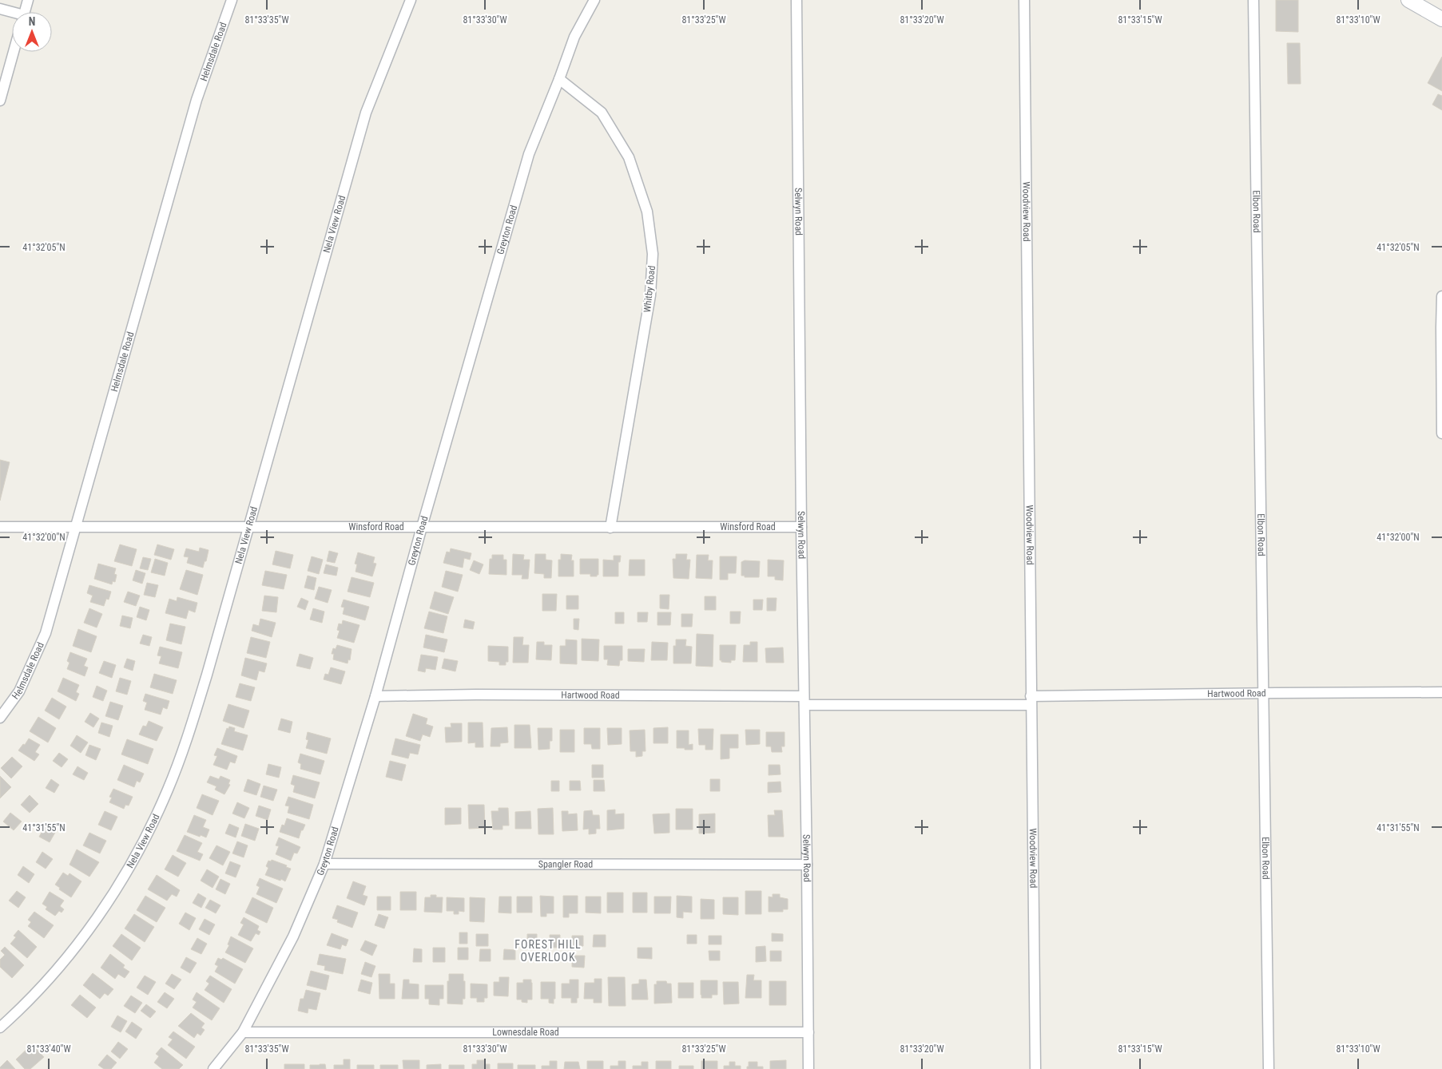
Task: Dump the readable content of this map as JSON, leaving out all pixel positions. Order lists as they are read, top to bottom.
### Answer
{
  "streets": {
    "street": [
      "Helmsdale Road",
      "Selwyn Road",
      "Woodview Road",
      "Elbon Road",
      "Nela View Road",
      "Greyton Road",
      "Whitby Road",
      "Winsford Road",
      "Hartwood Road",
      "Spangler Road",
      "Lownesdale Road"
    ]
  },
  "crossings": [
    ["Helmsdale Road", "Winsford Road"],
    ["Selwyn Road", "Winsford Road"],
    ["Selwyn Road", "Hartwood Road"],
    ["Selwyn Road", "Spangler Road"],
    ["Selwyn Road", "Lownesdale Road"],
    ["Woodview Road", "Hartwood Road"],
    ["Elbon Road", "Hartwood Road"],
    ["Nela View Road", "Winsford Road"],
    ["Greyton Road", "Whitby Road"],
    ["Greyton Road", "Winsford Road"],
    ["Greyton Road", "Hartwood Road"],
    ["Greyton Road", "Spangler Road"],
    ["Greyton Road", "Lownesdale Road"],
    ["Whitby Road", "Winsford Road"]
  ],
  "districts": ["FOREST HILL OVERLOOK"],
  "north": "top",
  "coordinates": [
    "81°33'35\"W",
    "81°33'30\"W",
    "81°33'25\"W",
    "81°33'20\"W",
    "81°33'15\"W",
    "81°33'10\"W",
    "41°32'05\"N",
    "41°32'00\"N",
    "41°31'55\"N",
    "81°33'40\"W"
  ]
}
